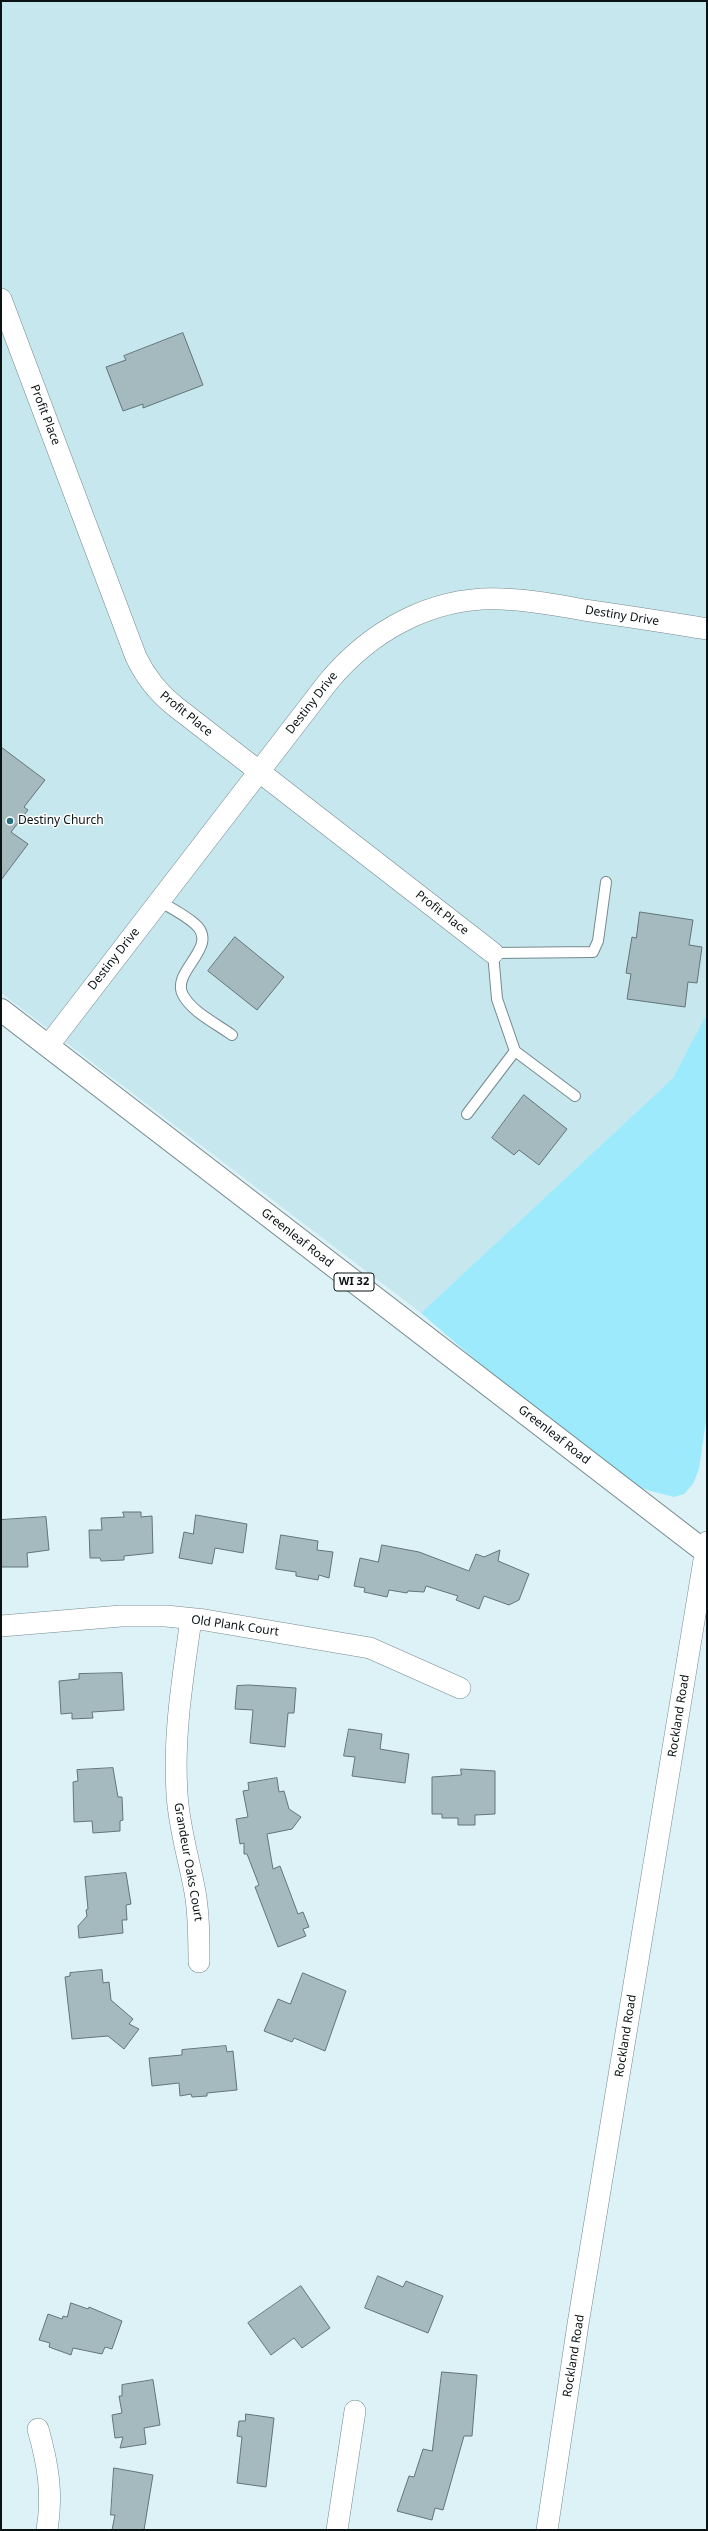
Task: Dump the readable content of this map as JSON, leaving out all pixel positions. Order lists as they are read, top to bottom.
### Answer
{
  "streets": {
    "main road": ["Greenleaf Road", "WI 32"],
    "street": [
      "Profit Place",
      "Destiny Drive",
      "Old Plank Court",
      "Rockland Road",
      "Grandeur Oaks Court"
    ]
  },
  "crossings": [
    ["Profit Place", "Destiny Drive"],
    ["Destiny Drive", "Greenleaf Road"],
    ["Greenleaf Road", "Rockland Road"],
    ["Old Plank Court", "Grandeur Oaks Court"]
  ],
  "places": ["Destiny Church"]
}
